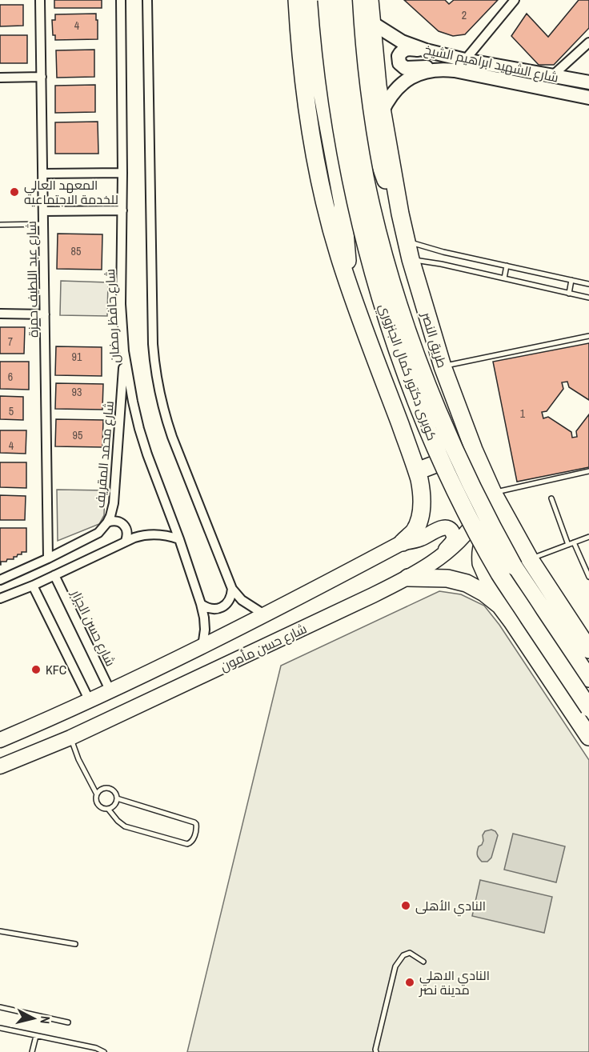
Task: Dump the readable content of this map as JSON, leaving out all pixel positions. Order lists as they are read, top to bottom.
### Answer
{
  "streets": {
    "highway": ["طريق النصر", "كوبرى دكتور كمال الجنزوري"],
    "main road": ["شارع حسن مأمون"],
    "street": [
      "شارع الشهيد ابراهيم الشيخ",
      "شارع عبد اللطيف حمزة",
      "شارع حافظ رمضان",
      "شارع محمد المقريف",
      "شارع حسن الجزار"
    ]
  },
  "crossings": [
    ["شارع الشهيد ابراهيم الشيخ", "طريق النصر"],
    ["شارع عبد اللطيف حمزة", "شارع محمد المقريف"],
    ["شارع حافظ رمضان", "شارع محمد المقريف"],
    ["شارع حافظ رمضان", "شارع حسن مأمون"],
    ["طريق النصر", "شارع حسن مأمون"],
    ["شارع حسن الجزار", "شارع حسن مأمون"]
  ],
  "places": [
    "المعهد العالي للخدمة الاجتماعيه",
    "KFC",
    "النادي الأهلى",
    "النادي الاهلي مدينة نصر"
  ],
  "house_numbers": [
    "2",
    "4",
    "85",
    "7",
    "91",
    "6",
    "93",
    "5",
    "1",
    "95",
    "4"
  ],
  "north": "right"
}
